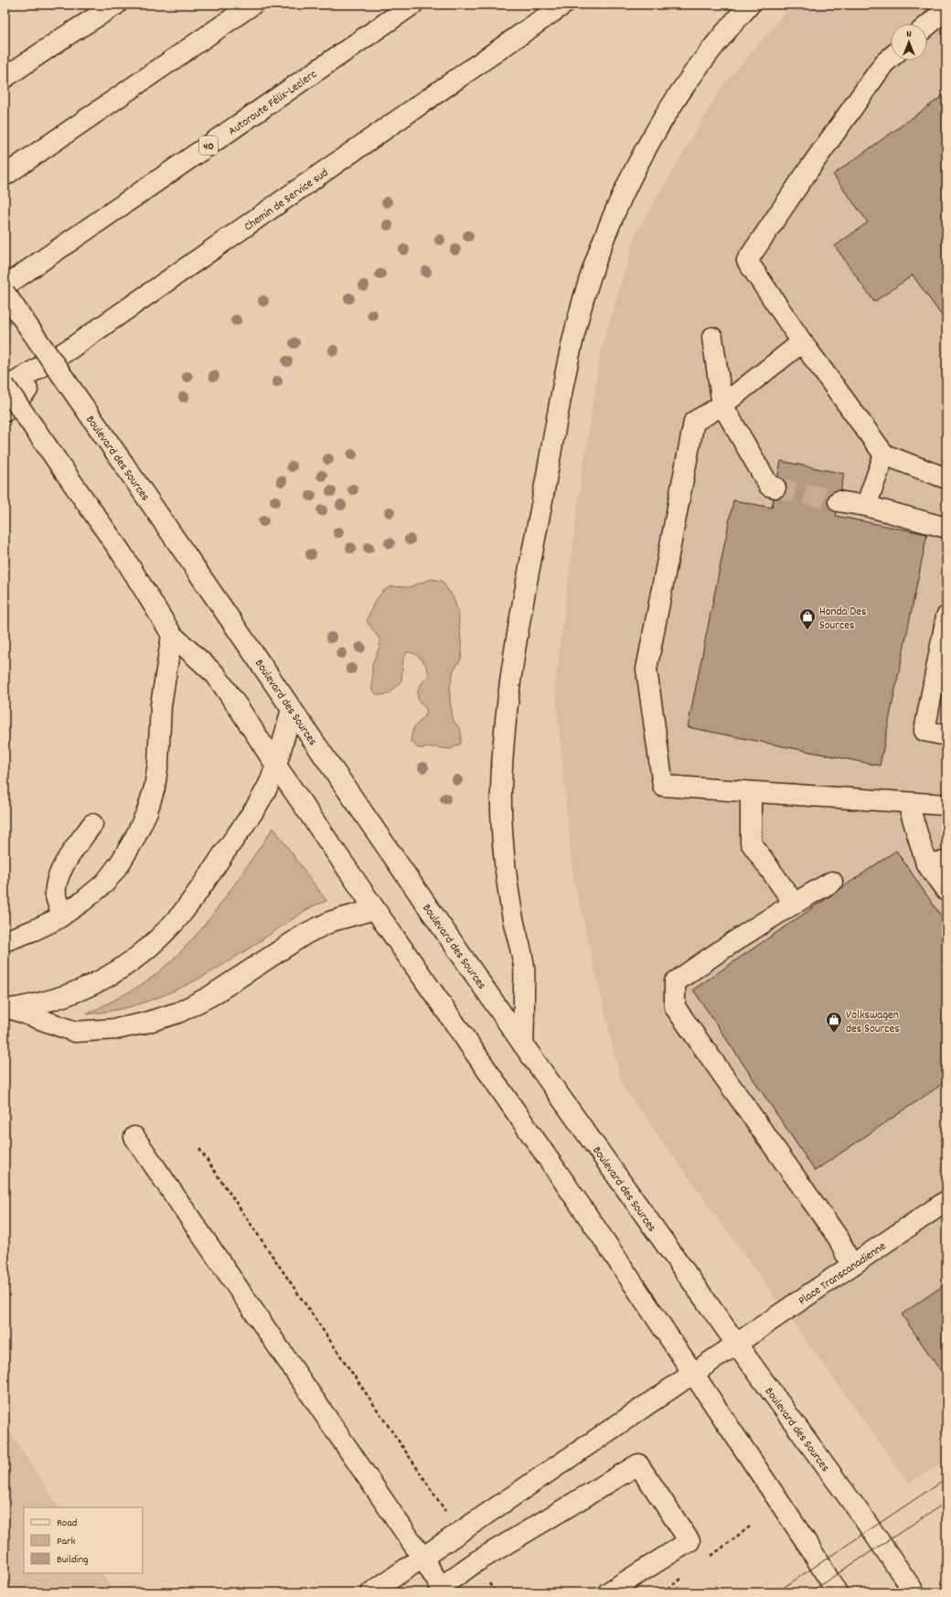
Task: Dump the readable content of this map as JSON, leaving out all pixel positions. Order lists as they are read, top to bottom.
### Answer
{
  "streets": {
    "main road": [
      "Autoroute Félix-Leclerc",
      "40",
      "Chemin de Service sud",
      "Boulevard des Sources",
      "Place Transcanadienne"
    ]
  },
  "crossings": [
    ["Boulevard des Sources", "Place Transcanadienne"]
  ],
  "places": {
    "shop": ["Honda Des Sources", "Volkswagen des Sources"]
  },
  "legend": ["Road", "Park", "Building"],
  "north": "top"
}
